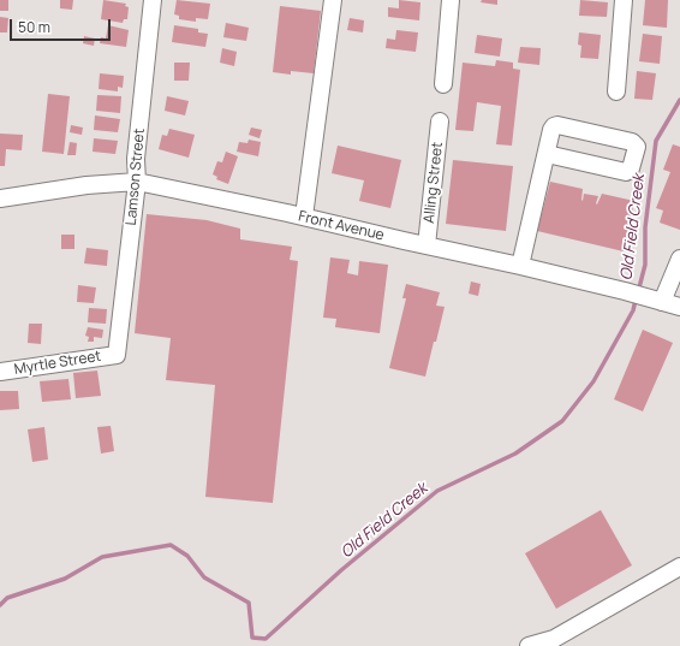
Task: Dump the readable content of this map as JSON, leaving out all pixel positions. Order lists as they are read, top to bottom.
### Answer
{
  "streets": {
    "street": [
      "Lamson Street",
      "Alling Street",
      "Front Avenue",
      "Myrtle Street"
    ]
  },
  "crossings": [
    ["Lamson Street", "Front Avenue"],
    ["Lamson Street", "Myrtle Street"],
    ["Alling Street", "Front Avenue"]
  ],
  "water": ["Old Field Creek"],
  "scale_bar": "50 m"
}
